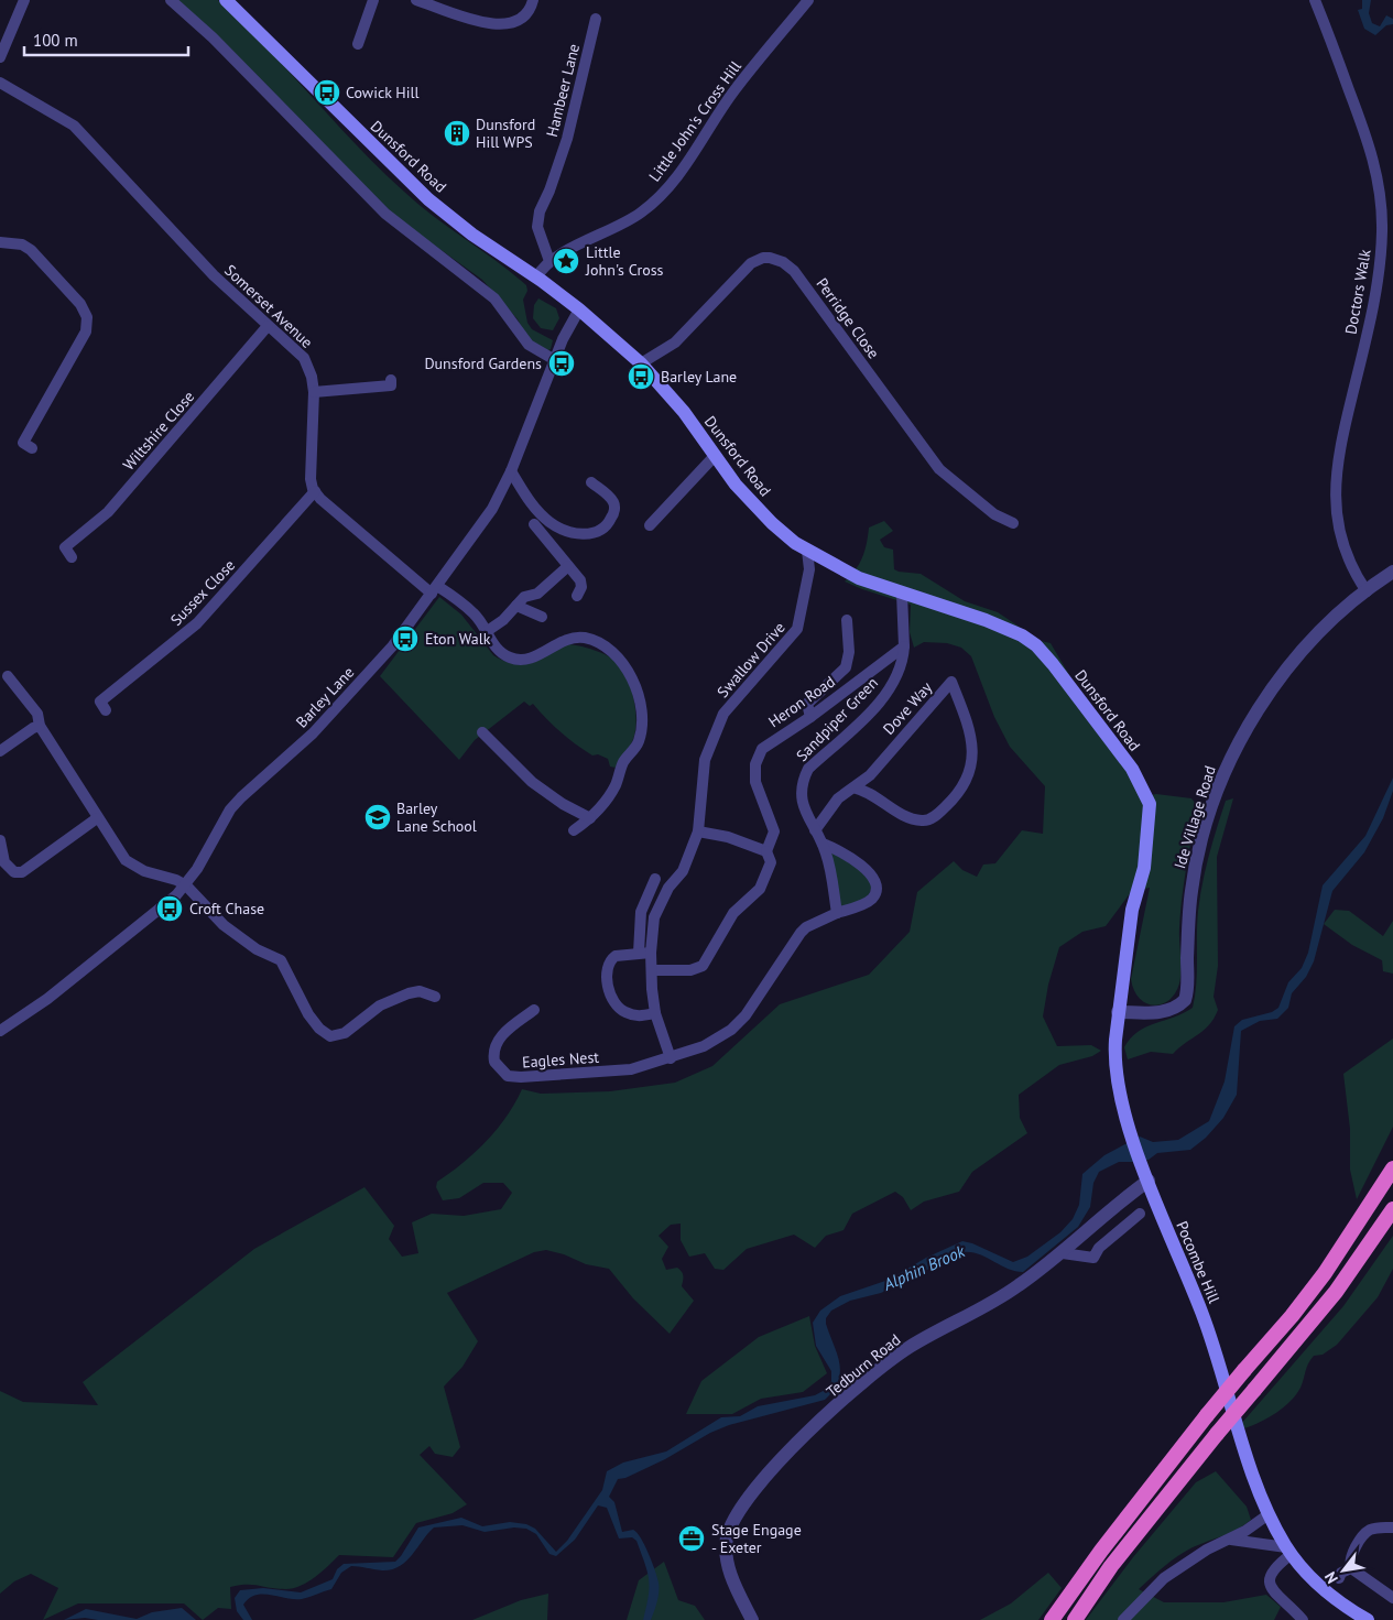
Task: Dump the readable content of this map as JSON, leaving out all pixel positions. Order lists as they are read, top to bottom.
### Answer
{
  "streets": {
    "main road": ["Dunsford Road", "Pocombe Hill"],
    "street": [
      "Hambeer Lane",
      "Little John's Cross Hill",
      "Doctors Walk",
      "Somerset Avenue",
      "Perridge Close",
      "Wiltshire Close",
      "Sussex Close",
      "Swallow Drive",
      "Barley Lane",
      "Heron Road",
      "Dove Way",
      "Sandpiper Green",
      "Ide Village Road",
      "Eagles Nest",
      "Tedburn Road"
    ]
  },
  "crossings": [
    ["Hambeer Lane", "Little John's Cross Hill"],
    ["Little John's Cross Hill", "Dunsford Road"],
    ["Dunsford Road", "Perridge Close"],
    ["Dunsford Road", "Swallow Drive"],
    ["Dunsford Road", "Barley Lane"],
    ["Dunsford Road", "Pocombe Hill"],
    ["Doctors Walk", "Ide Village Road"],
    ["Somerset Avenue", "Wiltshire Close"],
    ["Somerset Avenue", "Sussex Close"],
    ["Swallow Drive", "Heron Road"],
    ["Swallow Drive", "Eagles Nest"],
    ["Heron Road", "Sandpiper Green"],
    ["Dove Way", "Sandpiper Green"],
    ["Ide Village Road", "Pocombe Hill"],
    ["Pocombe Hill", "Tedburn Road"]
  ],
  "water": ["Alphin Brook"],
  "places": {
    "bus stop": [
      "Cowick Hill",
      "Dunsford Gardens",
      "Barley Lane",
      "Eton Walk",
      "Croft Chase"
    ],
    "building": ["Dunsford Hill WPS"],
    "place": ["Little John's Cross"],
    "school or university": ["Barley Lane School"],
    "office": ["Stage Engage - Exeter"]
  },
  "scale_bar": "100 m",
  "north": "bottom left"
}
